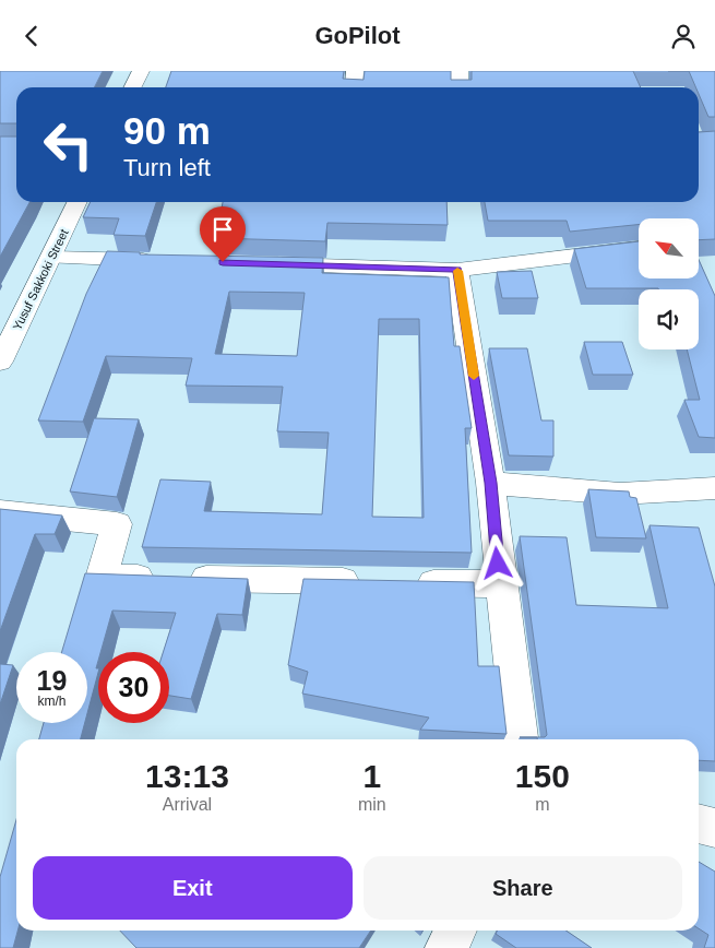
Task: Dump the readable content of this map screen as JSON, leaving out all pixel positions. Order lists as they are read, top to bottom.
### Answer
{
  "streets": {
    "street": ["Yusuf Sakkoki Street"]
  },
  "north": "top left",
  "page": {
    "header": "GoPilot",
    "turn": ["90 m", "Turn left"],
    "speed": "19 km/h",
    "limit": "30",
    "eta": [
      "13:13",
      "Arrival",
      "1",
      "min",
      "150",
      "m"
    ],
    "buttons": ["Exit", "Share"]
  }
}
